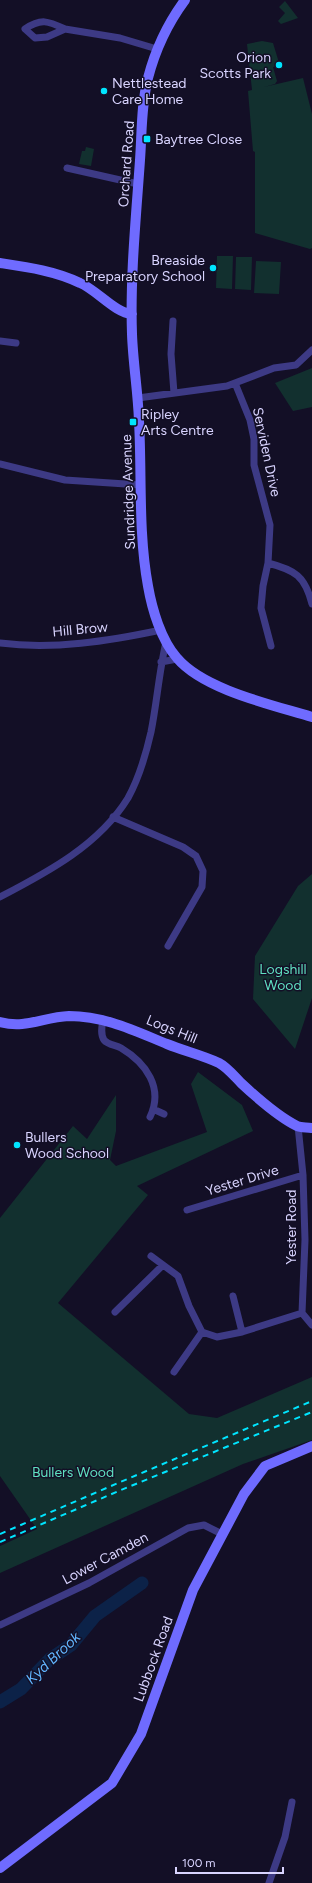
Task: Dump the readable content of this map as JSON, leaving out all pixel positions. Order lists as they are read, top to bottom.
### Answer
{
  "streets": {
    "street": [
      "Orchard Road",
      "Serviden Drive",
      "Sundridge Avenue",
      "Hill Brow",
      "Logs Hill",
      "Yester Drive",
      "Yester Road",
      "Lower Camden",
      "Lubbock Road"
    ]
  },
  "crossings": [
    ["Orchard Road", "Sundridge Avenue"],
    ["Sundridge Avenue", "Hill Brow"],
    ["Logs Hill", "Yester Road"],
    ["Yester Drive", "Yester Road"],
    ["Lower Camden", "Lubbock Road"]
  ],
  "water": ["Kyd Brook"],
  "parks": ["Logshill Wood", "Bullers Wood"],
  "places": {
    "other": [
      "Orion Scotts Park",
      "Nettlestead Care Home",
      "Breaside Preparatory School",
      "Bullers Wood School"
    ],
    "transit": ["Baytree Close", "Ripley Arts Centre"]
  },
  "scale_bar": "100 m"
}
